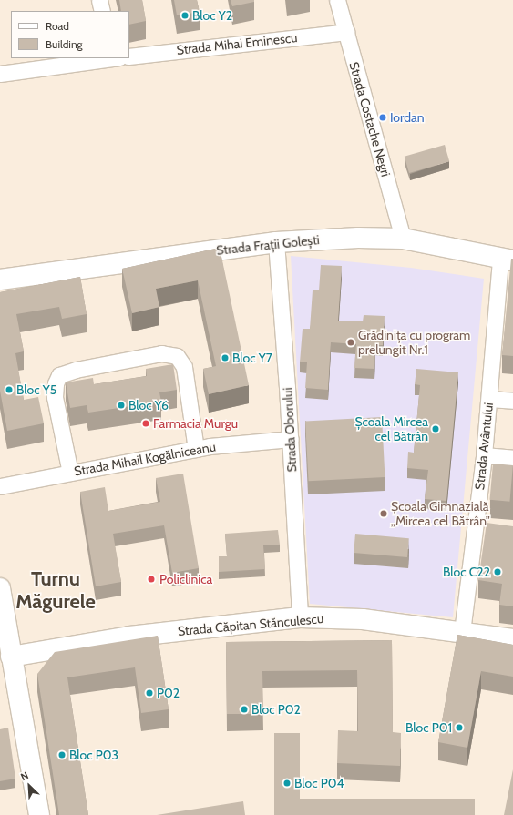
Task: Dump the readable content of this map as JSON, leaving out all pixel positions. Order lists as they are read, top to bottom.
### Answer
{
  "streets": {
    "main road": ["Strada Frații Golești", "Strada Căpitan Stănculescu"],
    "street": [
      "Strada Mihai Eminescu",
      "Strada Costache Negri",
      "Strada Oborului",
      "Strada Avântului",
      "Strada Mihail Kogălniceanu"
    ]
  },
  "crossings": [
    ["Strada Mihai Eminescu", "Strada Costache Negri"],
    ["Strada Costache Negri", "Strada Frații Golești"],
    ["Strada Frații Golești", "Strada Oborului"],
    ["Strada Frații Golești", "Strada Avântului"],
    ["Strada Oborului", "Strada Mihail Kogălniceanu"],
    ["Strada Oborului", "Strada Căpitan Stănculescu"],
    ["Strada Avântului", "Strada Căpitan Stănculescu"]
  ],
  "districts": ["Turnu Măgurele"],
  "places": [
    "Bloc Y2",
    "Iordan",
    "Grădinița cu program prelungit Nr.1",
    "Bloc Y7",
    "Bloc Y5",
    "Bloc Y6",
    "Farmacia Murgu",
    "Școala Mircea cel Bătrân",
    "Școala Gimnazială „Mircea cel Bătrân”",
    "Bloc C22",
    "Policlinica",
    "P02",
    "Bloc P02",
    "Bloc P01",
    "Bloc P03",
    "Bloc P04"
  ],
  "legend": ["Road", "Building"],
  "north": "top left"
}
